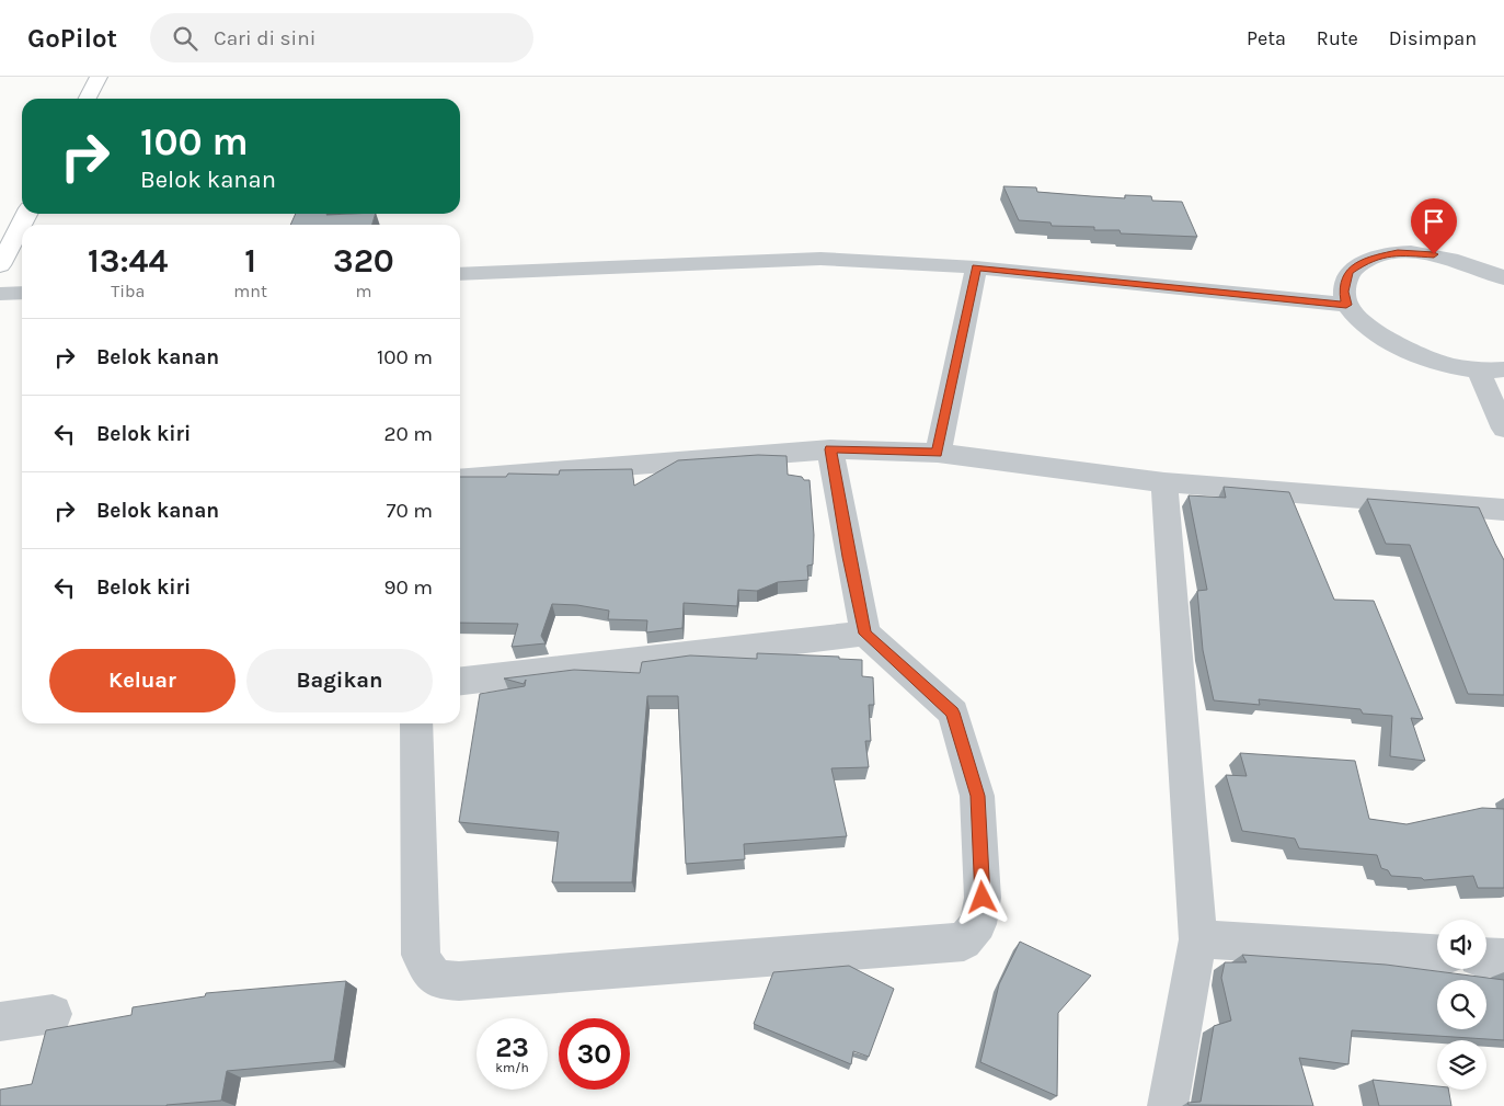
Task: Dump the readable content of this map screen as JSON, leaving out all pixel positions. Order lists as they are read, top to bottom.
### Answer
{
  "page": {
    "header": "GoPilot",
    "search": "Cari di sini",
    "nav": ["Peta", "Rute", "Disimpan"],
    "turn": ["100 m", "Belok kanan"],
    "eta": [
      "13:44",
      "Tiba",
      "1",
      "mnt",
      "320",
      "m"
    ],
    "list": [
      {
        "name": "Belok kanan",
        "value": "100 m"
      },
      {
        "name": "Belok kiri",
        "value": "20 m"
      },
      {
        "name": "Belok kanan",
        "value": "70 m"
      },
      {
        "name": "Belok kiri",
        "value": "90 m"
      }
    ],
    "buttons": ["Keluar", "Bagikan"],
    "speed": "23 km/h",
    "limit": "30"
  }
}
